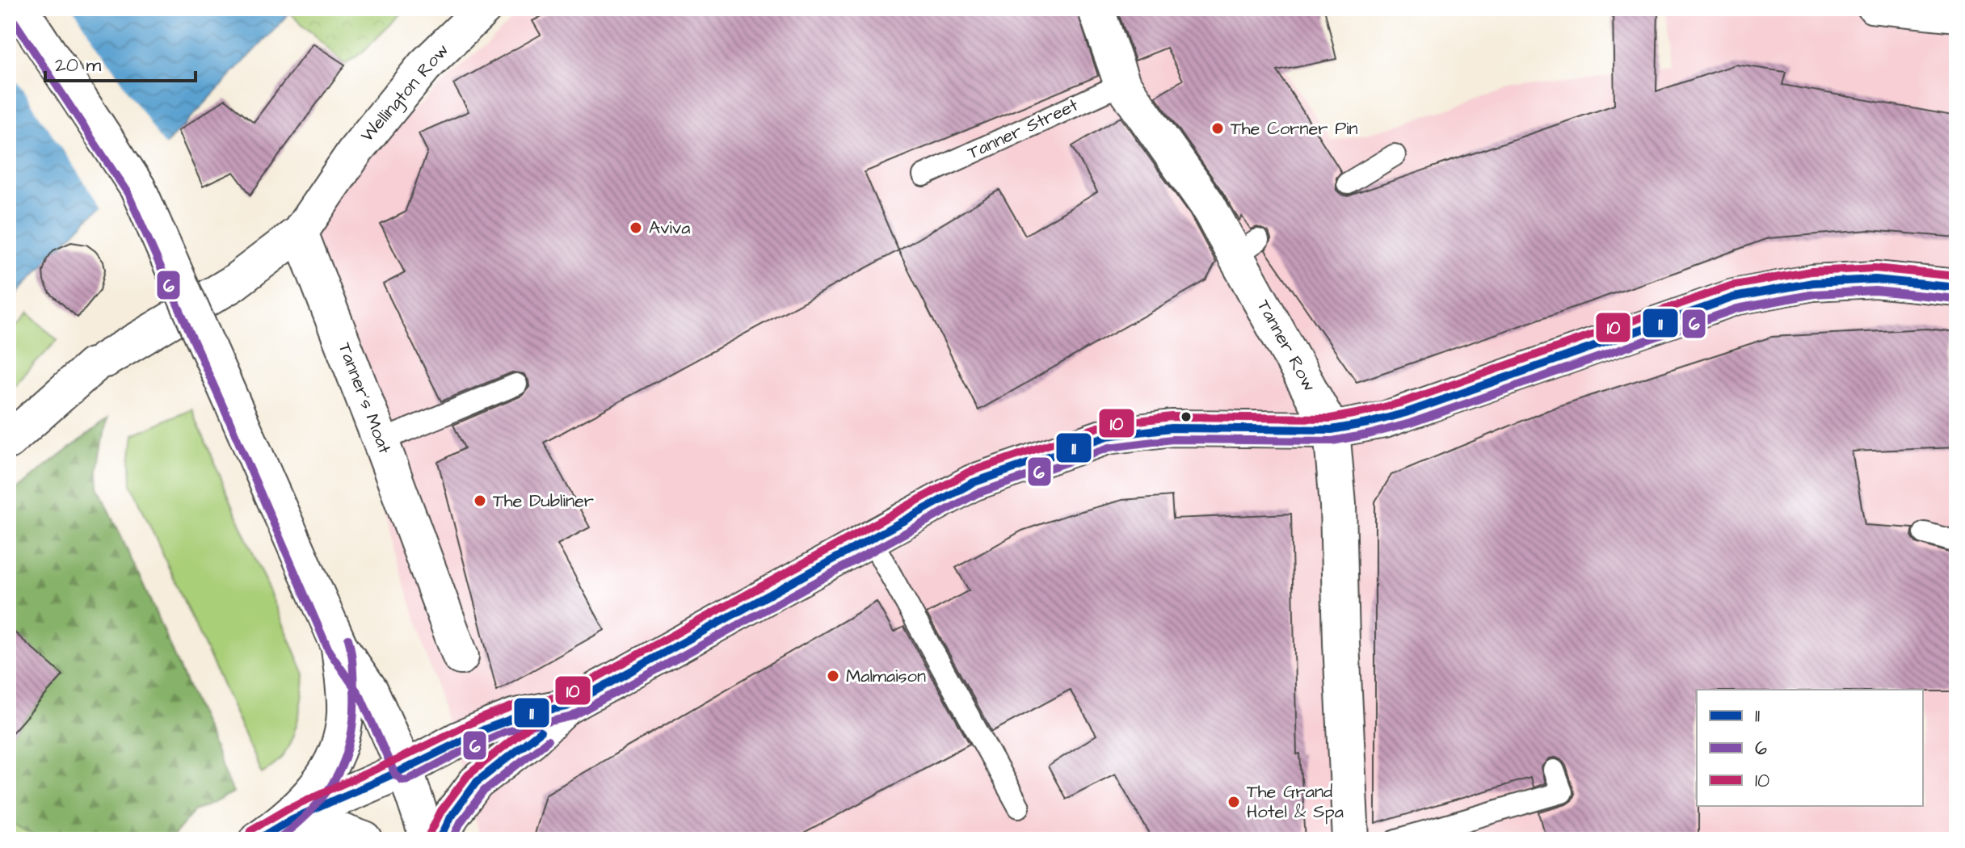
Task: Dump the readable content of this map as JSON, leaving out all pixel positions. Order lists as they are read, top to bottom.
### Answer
{
  "streets": {
    "main road": ["Wellington Row", "Tanner Row", "Tanner's Moat"],
    "lane": ["Tanner Street"]
  },
  "crossings": [
    ["Wellington Row", "Tanner's Moat"],
    ["Tanner Street", "Tanner Row"]
  ],
  "places": [
    "The Corner Pin",
    "Aviva",
    "The Dubliner",
    "Malmaison",
    "The Grand Hotel & Spa"
  ],
  "lines": ["transit line 6", "transit line 10", "transit line 11"],
  "legend": ["11", "6", "10"],
  "scale_bar": "20 m"
}
